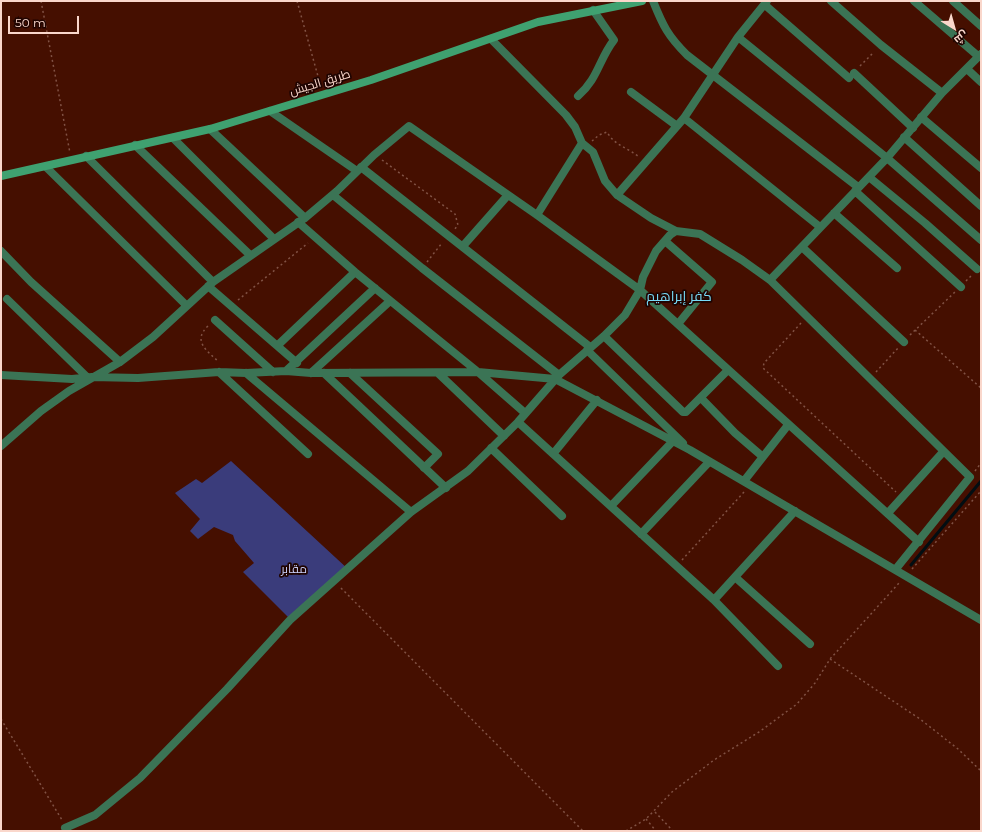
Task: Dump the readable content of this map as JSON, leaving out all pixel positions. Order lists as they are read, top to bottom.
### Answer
{
  "streets": {
    "main road": ["طريق الجيش"]
  },
  "districts": ["كفر إبراهيم"],
  "parks": ["مقابر"],
  "scale_bar": "50 m",
  "north": "bottom right"
}
